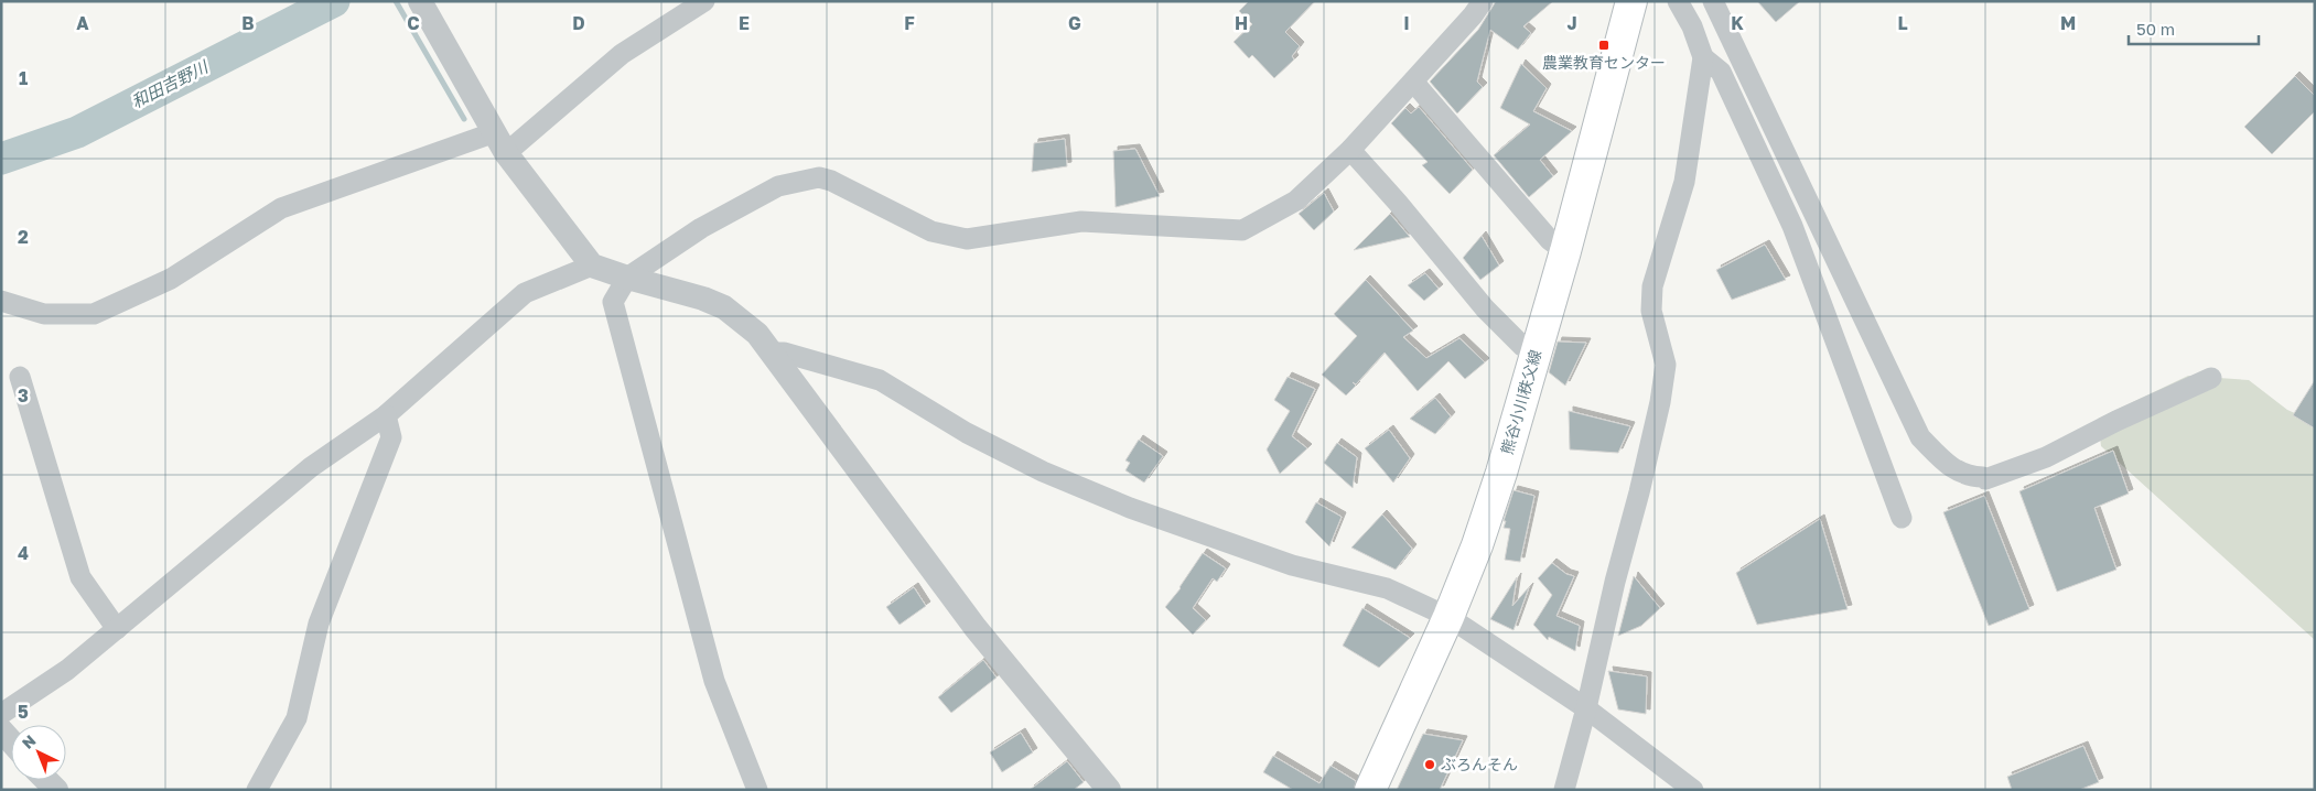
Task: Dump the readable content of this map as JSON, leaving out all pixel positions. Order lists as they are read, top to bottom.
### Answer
{
  "streets": {
    "main road": ["熊谷小川秩父線"]
  },
  "water": ["和田吉野川"],
  "places": {
    "transit": ["農業教育センター"],
    "other": ["ぶろんそん"]
  },
  "scale_bar": "50 m",
  "north": "top left",
  "grid": {
    "columns": [
      "A",
      "B",
      "C",
      "D",
      "E",
      "F",
      "G",
      "H",
      "I",
      "J",
      "K",
      "L",
      "M"
    ],
    "rows": [
      "1",
      "2",
      "3",
      "4",
      "5"
    ]
  }
}
